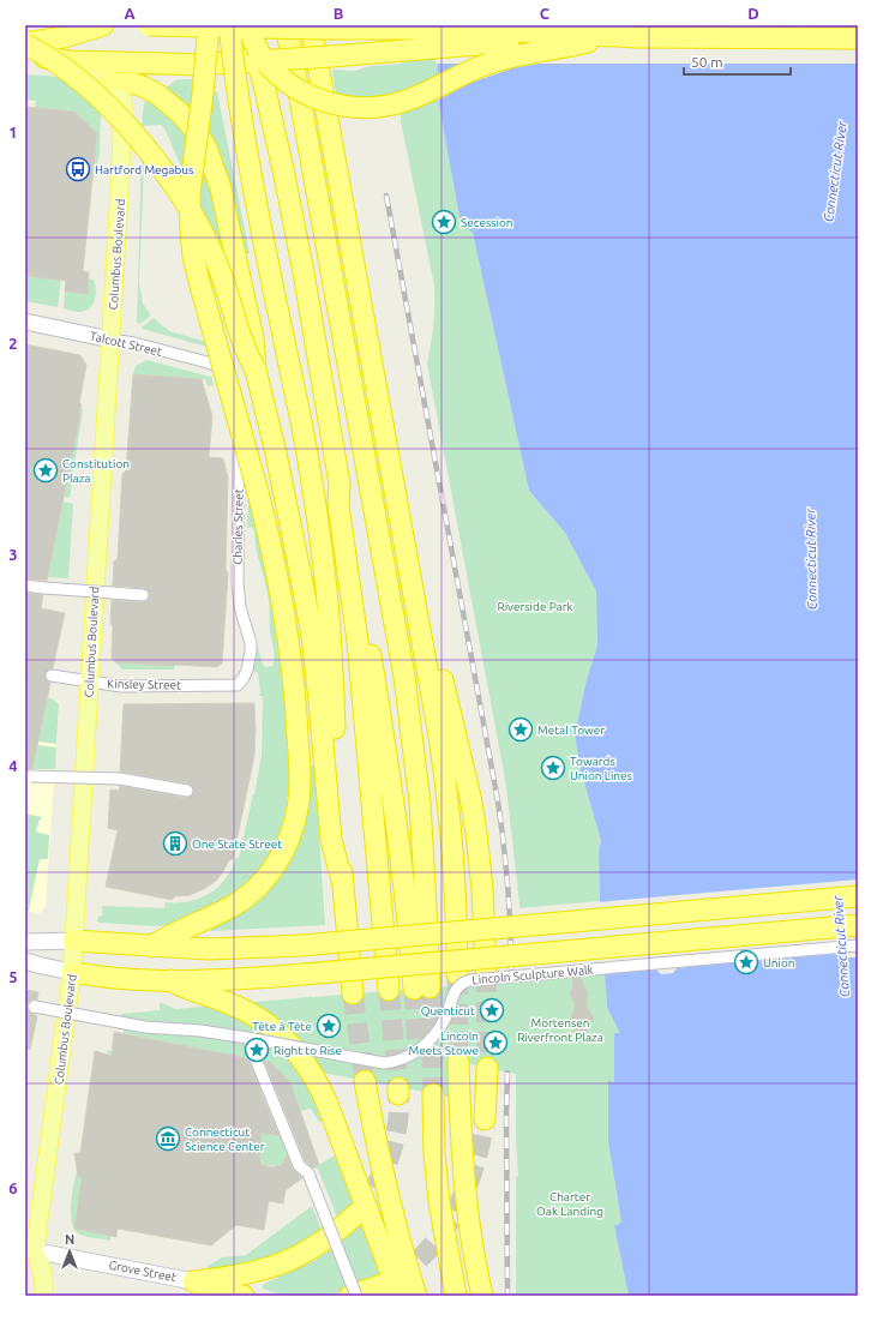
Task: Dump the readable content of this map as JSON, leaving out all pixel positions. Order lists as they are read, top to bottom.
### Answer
{
  "streets": {
    "main road": ["Columbus Boulevard", "Talcott Street", "Grove Street"],
    "street": ["Charles Street", "Kinsley Street", "Lincoln Sculpture Walk"]
  },
  "crossings": [
    ["Columbus Boulevard", "Talcott Street"],
    ["Columbus Boulevard", "Kinsley Street"],
    ["Columbus Boulevard", "Grove Street"],
    ["Talcott Street", "Charles Street"],
    ["Charles Street", "Kinsley Street"]
  ],
  "water": ["Connecticut River"],
  "parks": ["Riverside Park", "Mortensen Riverfront Plaza", "Charter Oak Landing"],
  "places": {
    "bus stop": ["Hartford Megabus"],
    "place": [
      "Secession",
      "Constitution Plaza",
      "Metal Tower",
      "Towards Union Lines",
      "Union",
      "Quenticut",
      "Tête à Tête",
      "Lincoln Meets Stowe",
      "Right to Rise"
    ],
    "building": ["One State Street"],
    "museum": ["Connecticut Science Center"]
  },
  "scale_bar": "50 m",
  "north": "top",
  "grid": {
    "columns": [
      "A",
      "B",
      "C",
      "D"
    ],
    "rows": [
      "1",
      "2",
      "3",
      "4",
      "5",
      "6"
    ]
  }
}
